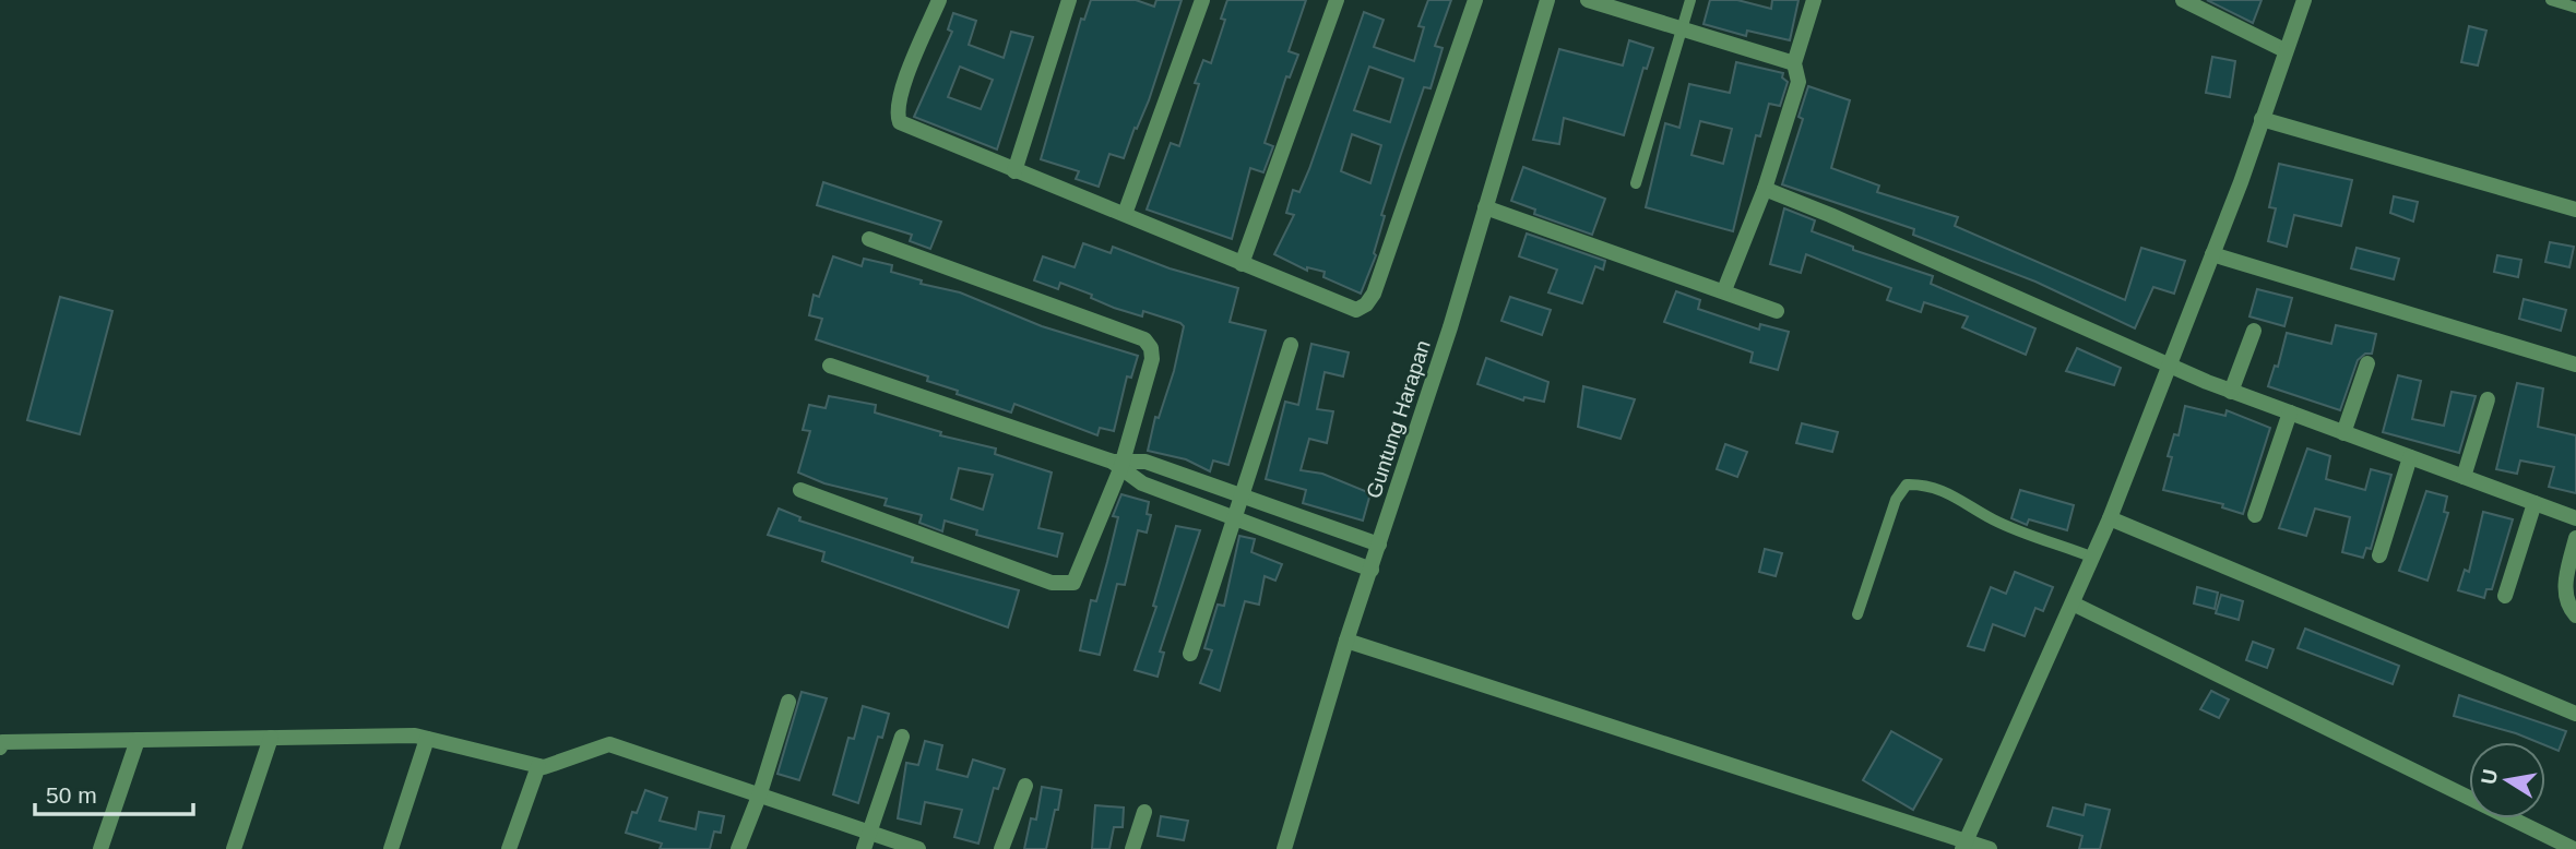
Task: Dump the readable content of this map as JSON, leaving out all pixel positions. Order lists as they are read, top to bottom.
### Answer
{
  "streets": {
    "street": ["Guntung Harapan"]
  },
  "scale_bar": "50 m",
  "north": "left"
}
